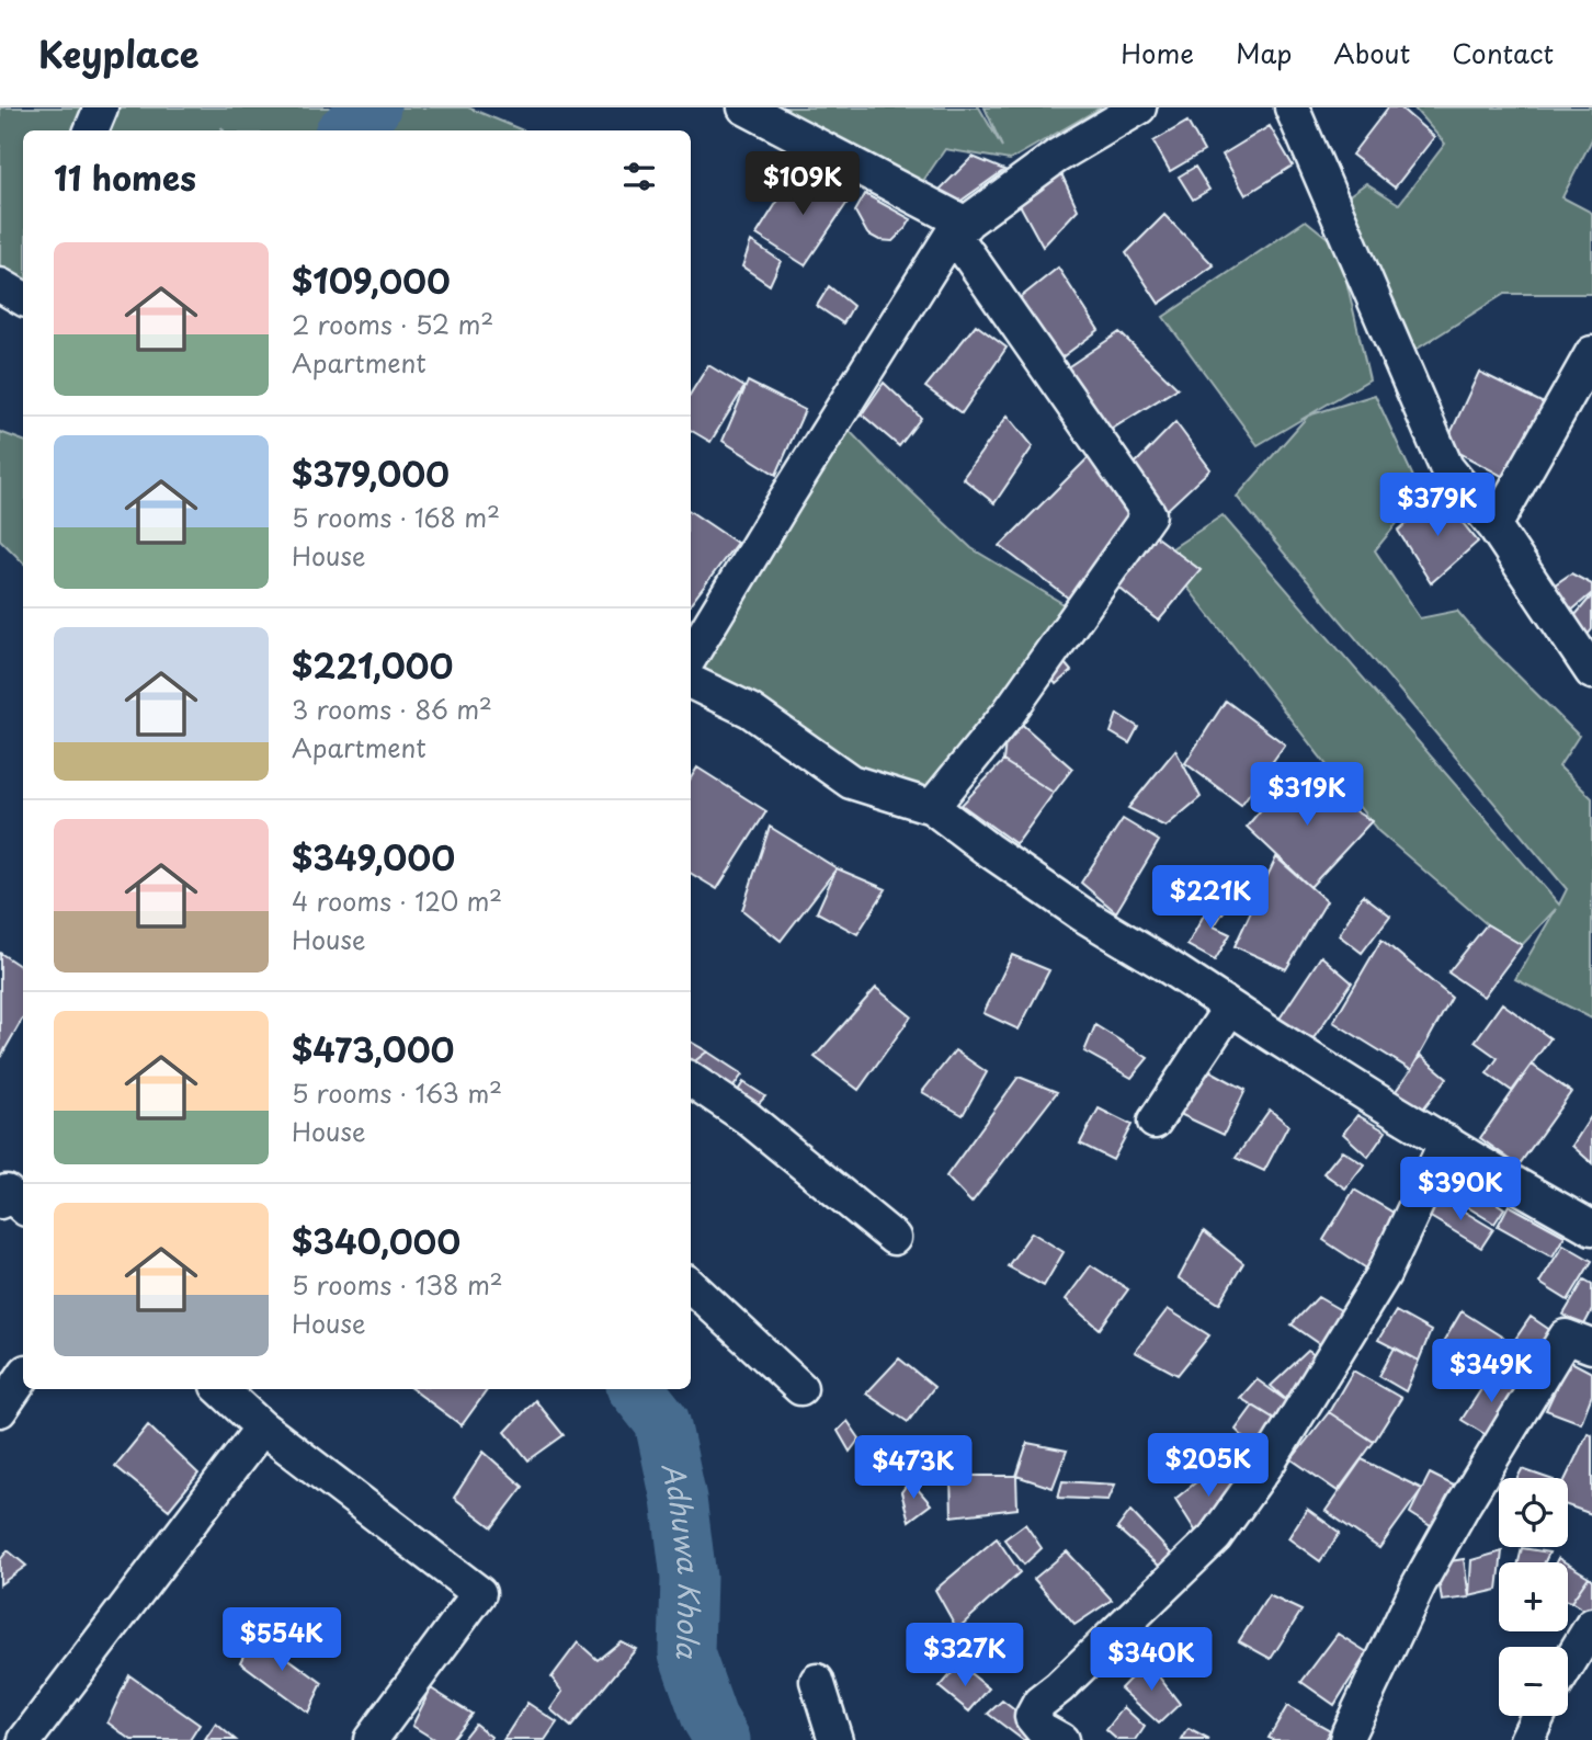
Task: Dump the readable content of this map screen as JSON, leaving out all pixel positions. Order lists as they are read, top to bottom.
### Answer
{
  "water": ["Adhuwa Khola"],
  "page": {
    "header": "Keyplace",
    "nav": [
      "Home",
      "Map",
      "About",
      "Contact"
    ],
    "heading": "11 homes",
    "price": [
      "$109K",
      "$379K",
      "$319K",
      "$221K",
      "$390K",
      "$349K",
      "$205K",
      "$473K",
      "$554K",
      "$327K",
      "$340K"
    ],
    "list": [
      {
        "name": "$109,000",
        "note": "2 rooms · 52 m² · Apartment"
      },
      {
        "name": "$379,000",
        "note": "5 rooms · 168 m² · House"
      },
      {
        "name": "$221,000",
        "note": "3 rooms · 86 m² · Apartment"
      },
      {
        "name": "$349,000",
        "note": "4 rooms · 120 m² · House"
      },
      {
        "name": "$473,000",
        "note": "5 rooms · 163 m² · House"
      },
      {
        "name": "$340,000",
        "note": "5 rooms · 138 m² · House"
      }
    ],
    "map_buttons": ["+", "−"]
  }
}
